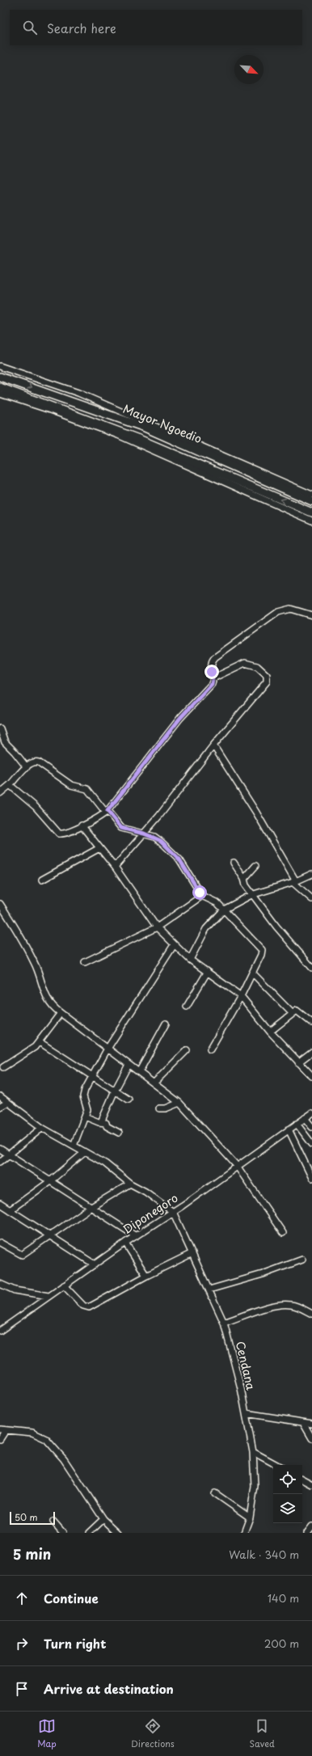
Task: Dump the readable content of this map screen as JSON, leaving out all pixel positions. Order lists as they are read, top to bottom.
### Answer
{
  "streets": {
    "street": ["Mayor Ngoedio", "Diponegoro", "Cendana"]
  },
  "crossings": [
    ["Diponegoro", "Cendana"]
  ],
  "scale_bar": "50 m",
  "north": "bottom right",
  "page": {
    "search": "Search here",
    "scale": "50 m",
    "heading": ["5 min", "Walk · 340 m"],
    "list": [
      ["Continue", "140 m"],
      ["Turn right", "200 m"],
      "Arrive at destination"
    ],
    "nav": ["Map", "Directions", "Saved"]
  }
}
